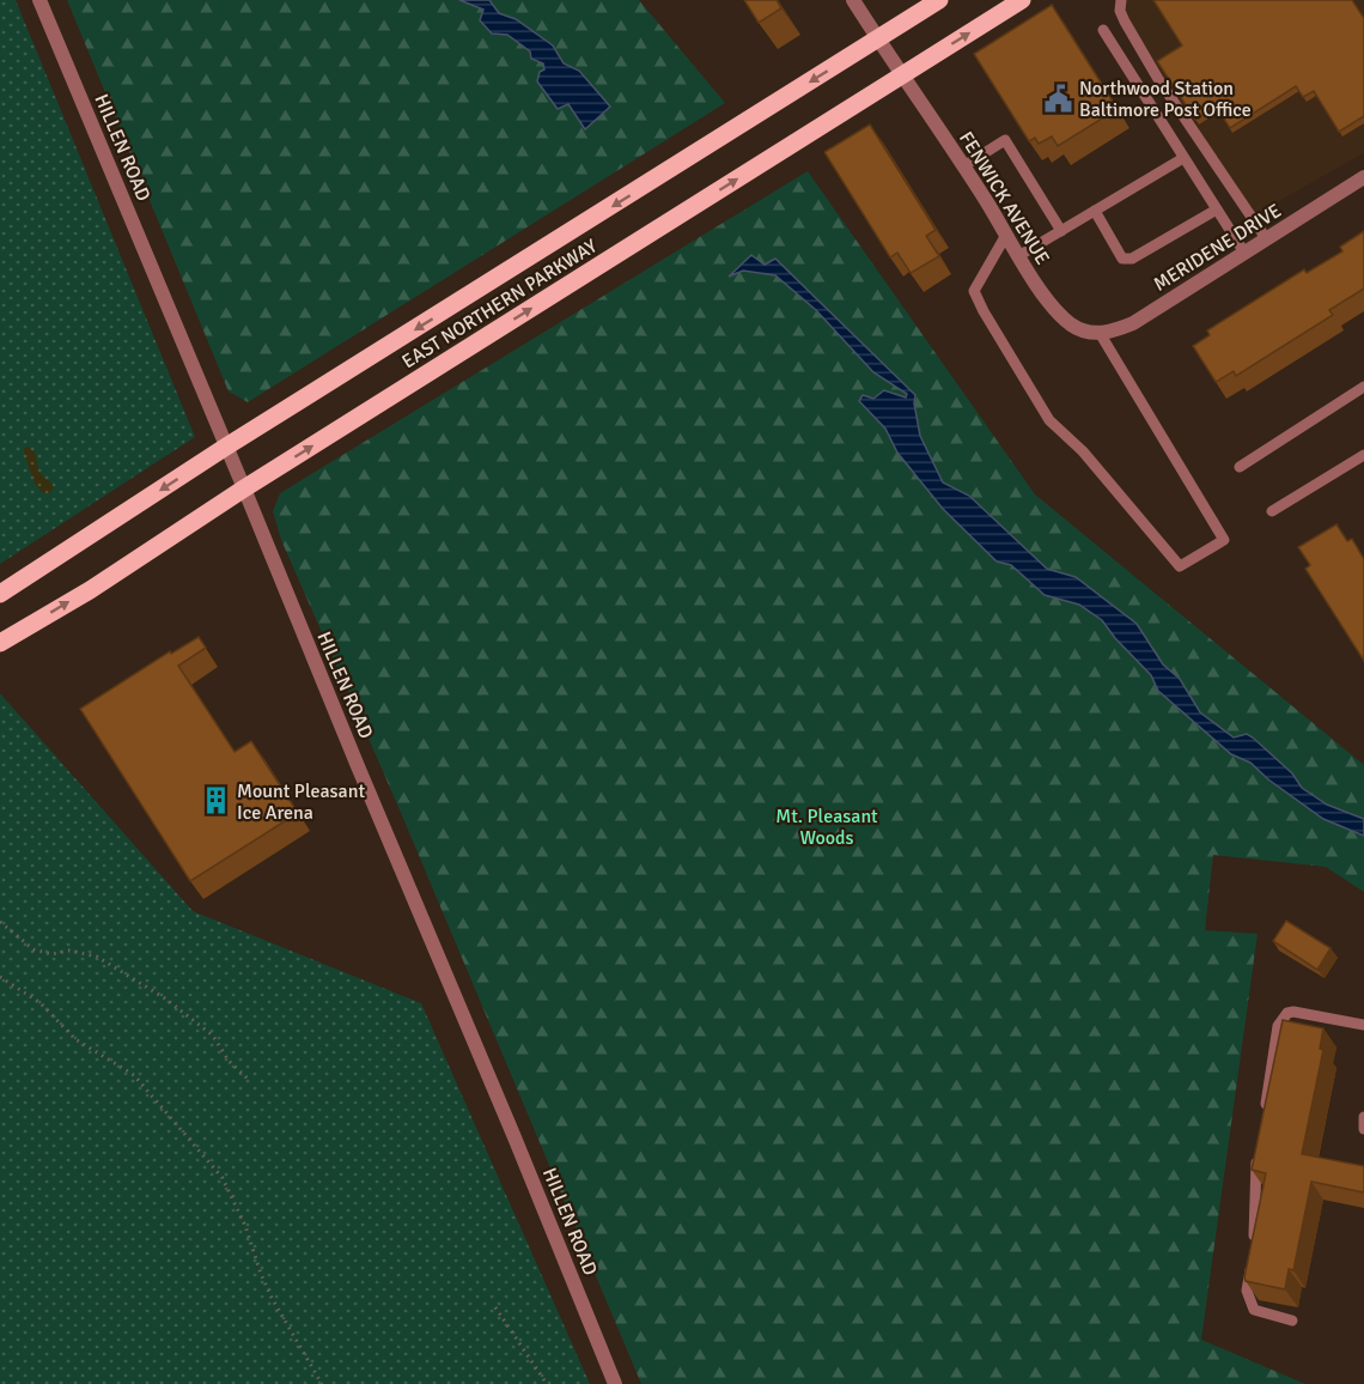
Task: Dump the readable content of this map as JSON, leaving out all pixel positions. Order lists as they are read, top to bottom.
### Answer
{
  "streets": {
    "main road": ["EAST NORTHERN PARKWAY"],
    "street": ["HILLEN ROAD", "FENWICK AVENUE", "MERIDENE DRIVE"]
  },
  "crossings": [
    ["HILLEN ROAD", "EAST NORTHERN PARKWAY"],
    ["FENWICK AVENUE", "MERIDENE DRIVE"],
    ["FENWICK AVENUE", "EAST NORTHERN PARKWAY"]
  ],
  "parks": ["Mt. Pleasant Woods"],
  "places": {
    "public building": ["Northwood Station Baltimore Post Office"],
    "building": ["Mount Pleasant Ice Arena"]
  }
}
